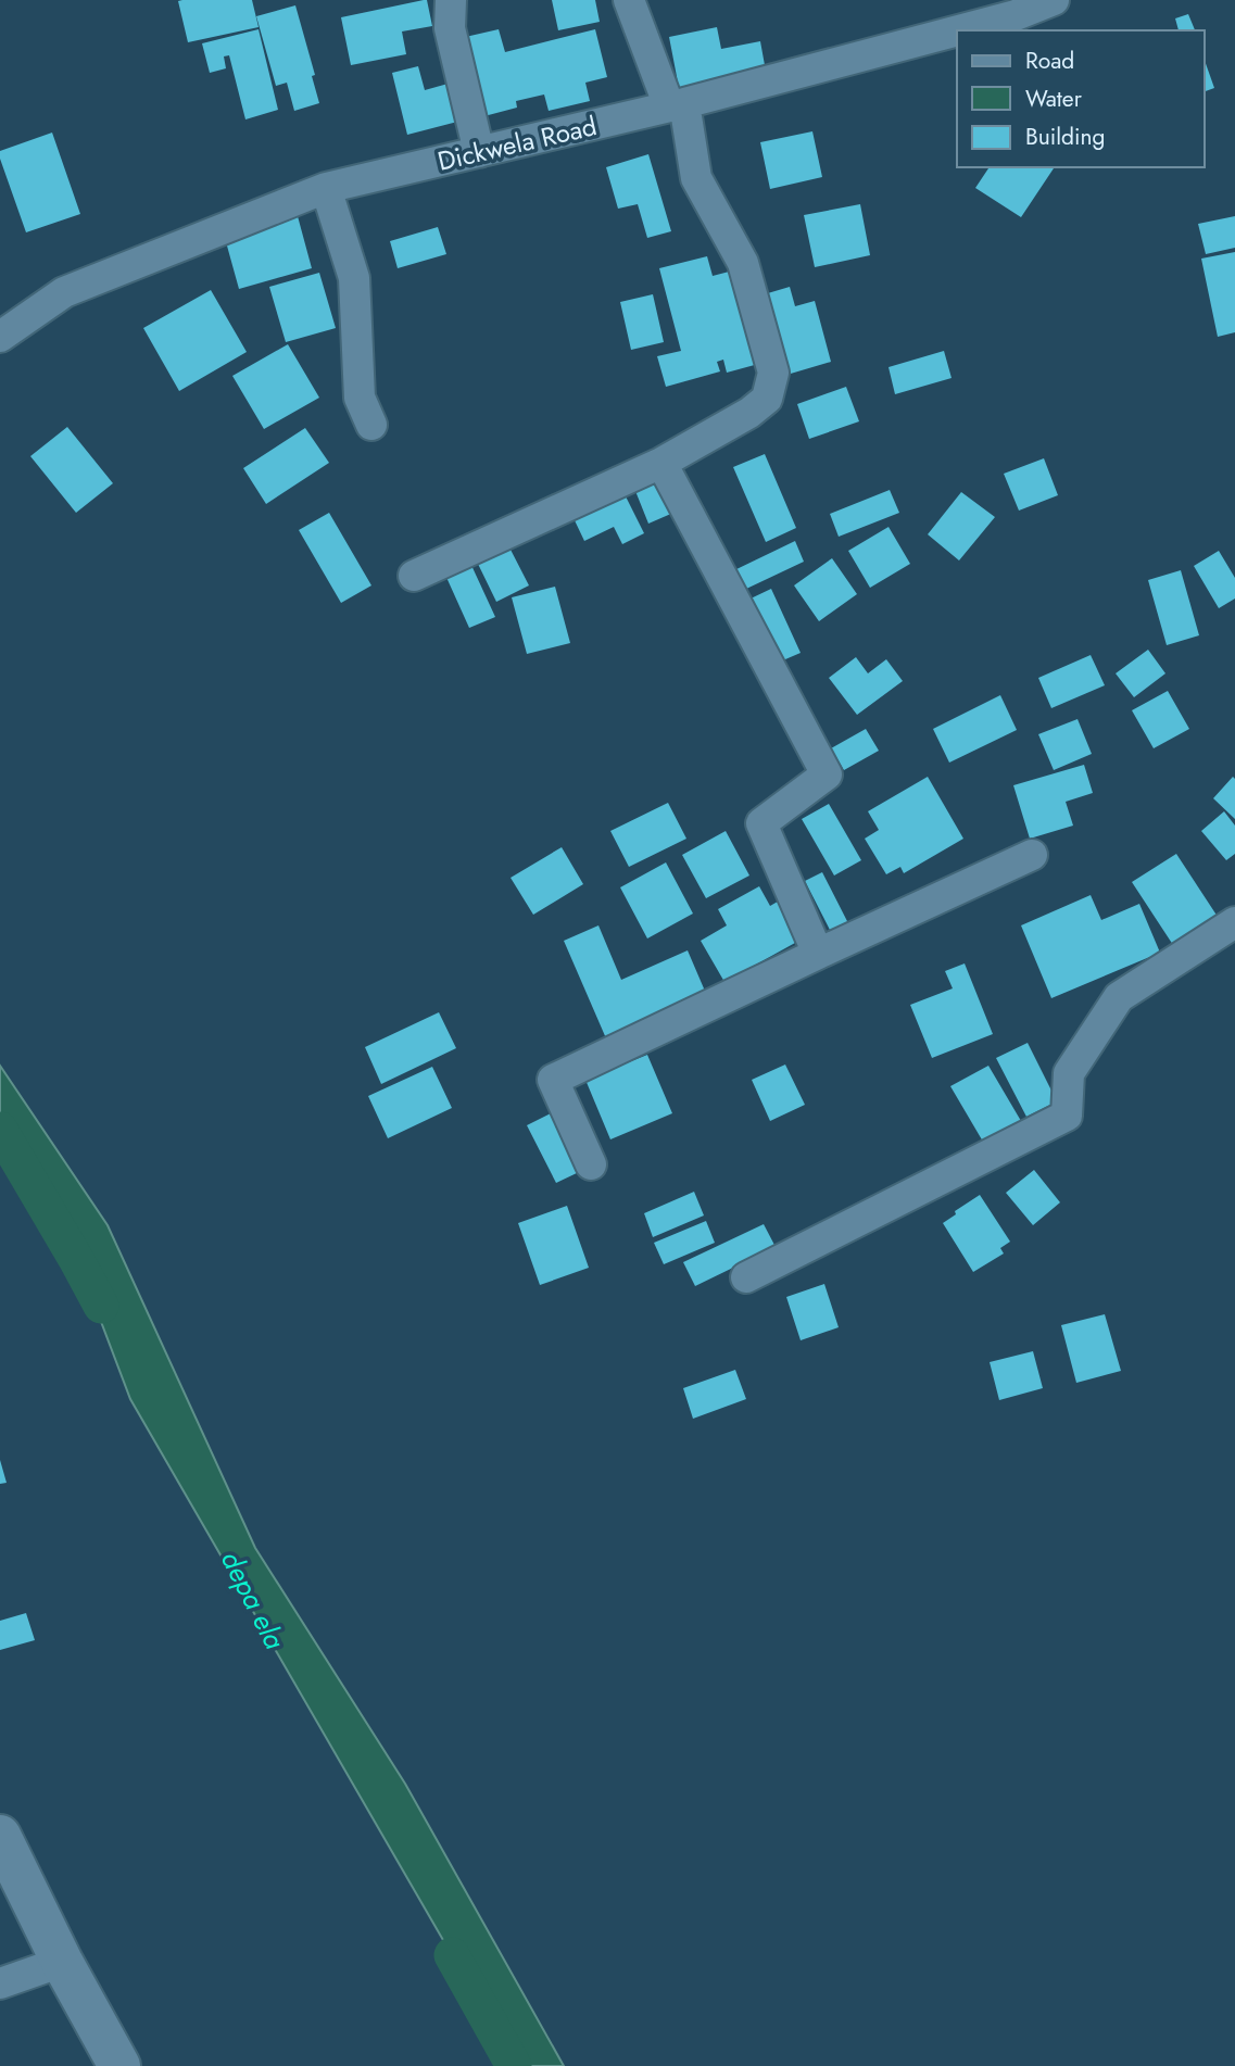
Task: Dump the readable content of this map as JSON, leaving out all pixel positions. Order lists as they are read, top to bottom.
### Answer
{
  "streets": {
    "street": ["Dickwela Road"]
  },
  "water": ["depa ela"],
  "legend": ["Road", "Water", "Building"]
}
